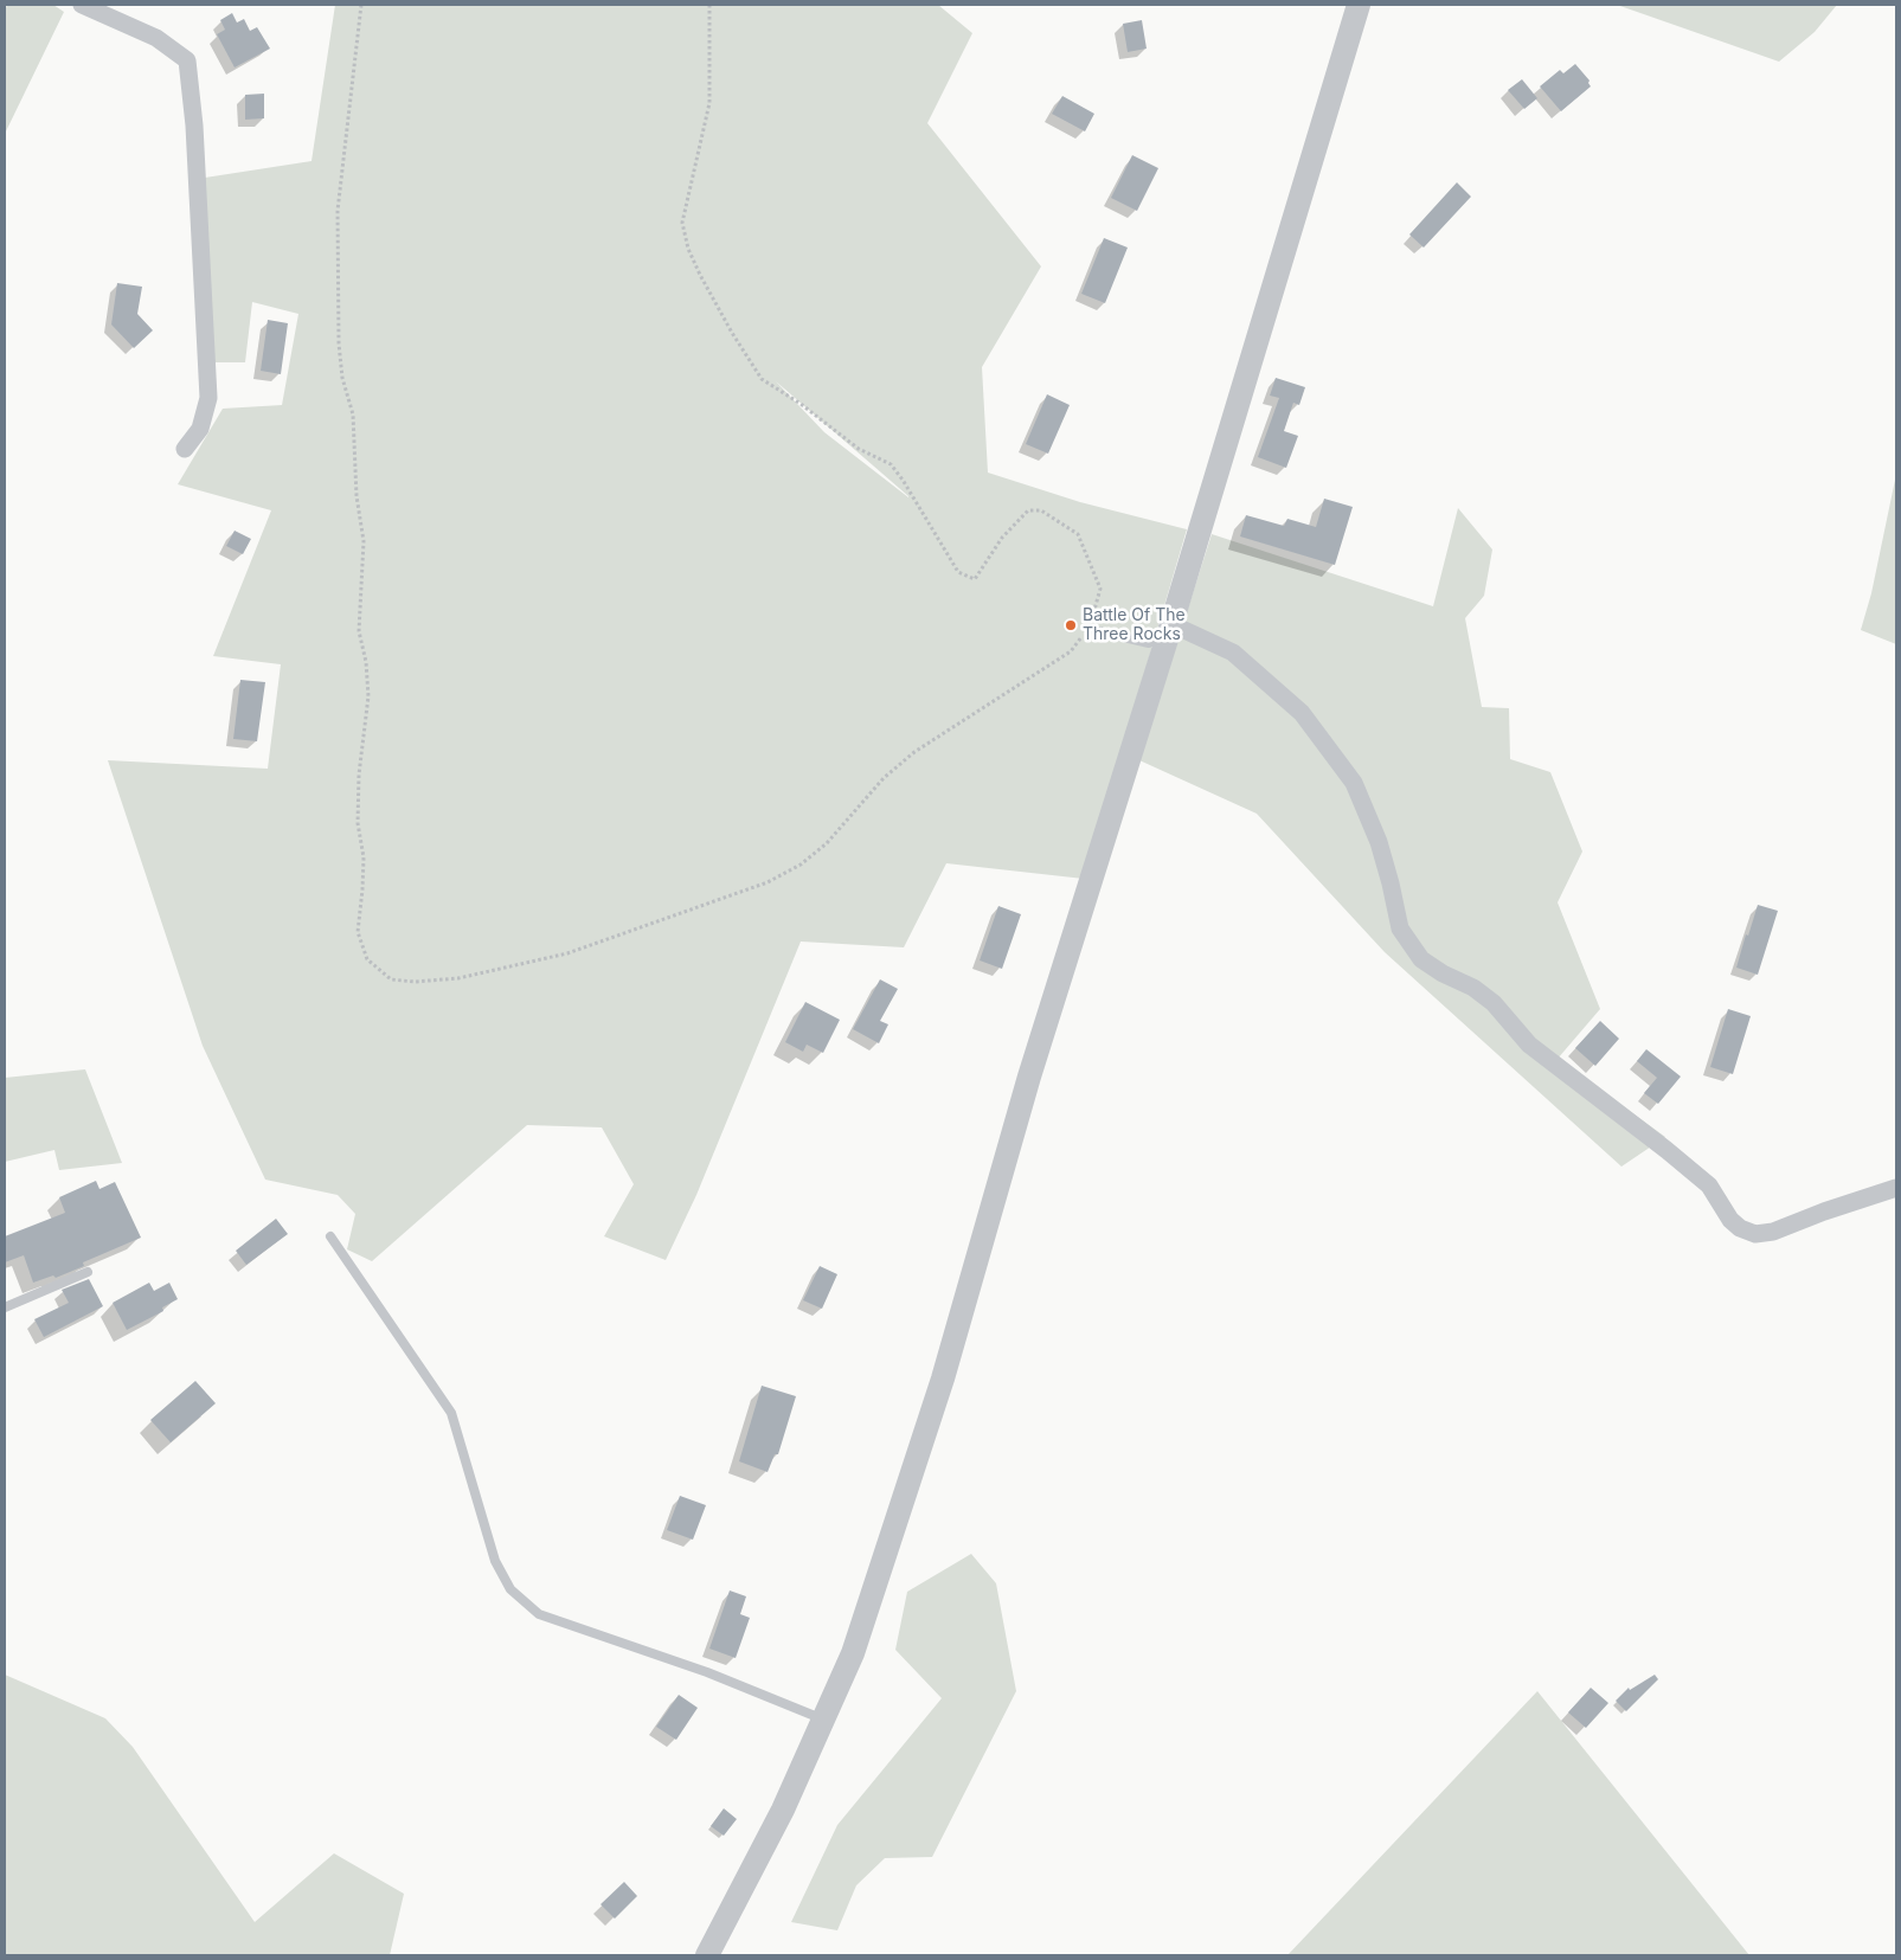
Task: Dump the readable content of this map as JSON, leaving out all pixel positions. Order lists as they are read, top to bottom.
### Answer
{
  "places": ["Battle Of The Three Rocks"]
}
